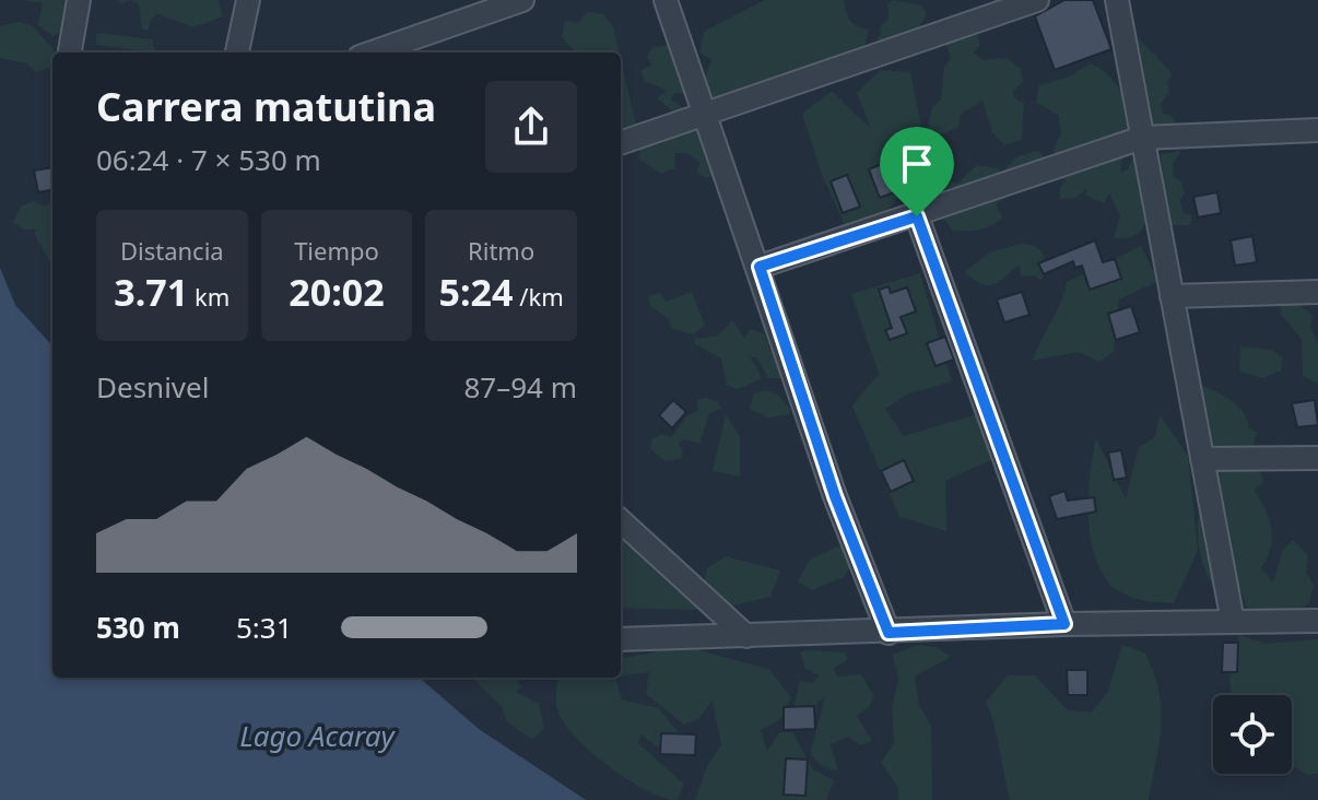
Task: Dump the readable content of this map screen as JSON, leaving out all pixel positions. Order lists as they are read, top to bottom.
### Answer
{
  "water": ["Lago Acaray"],
  "page": {
    "heading": ["Carrera matutina", "06:24 · 7 × 530 m"],
    "stats": [
      ["Distancia", "3.71 km"],
      ["Tiempo", "20:02"],
      ["Ritmo", "5:24 /km"]
    ],
    "chart": ["Desnivel", "87–94 m"],
    "list": [
      {
        "name": "530 m",
        "note": "5:31"
      }
    ]
  }
}
